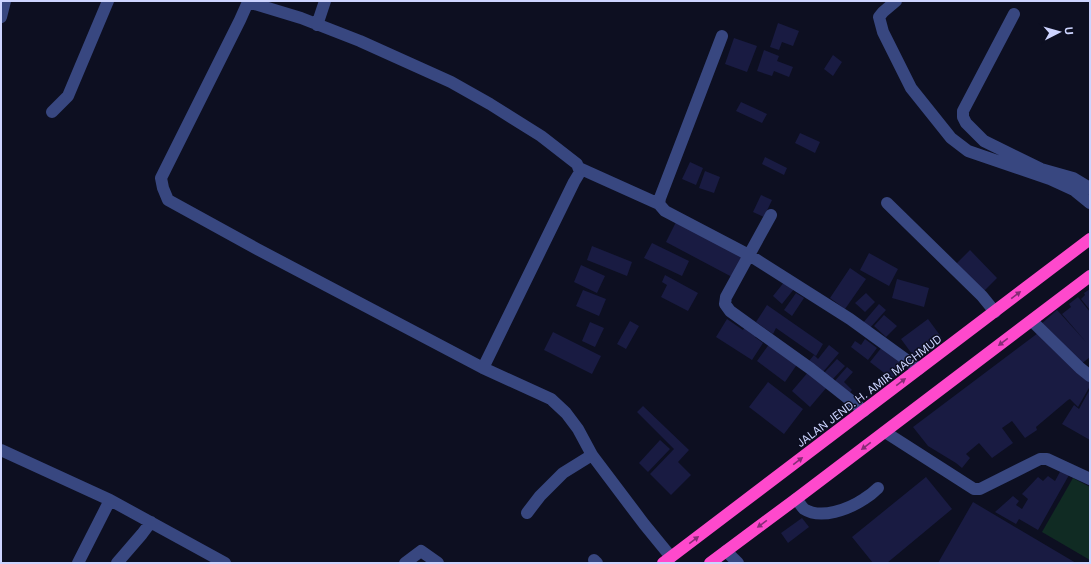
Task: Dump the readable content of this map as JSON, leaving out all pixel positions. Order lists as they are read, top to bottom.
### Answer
{
  "streets": {
    "highway": ["JALAN JEND. H. AMIR MACHMUD"]
  },
  "north": "right"
}
